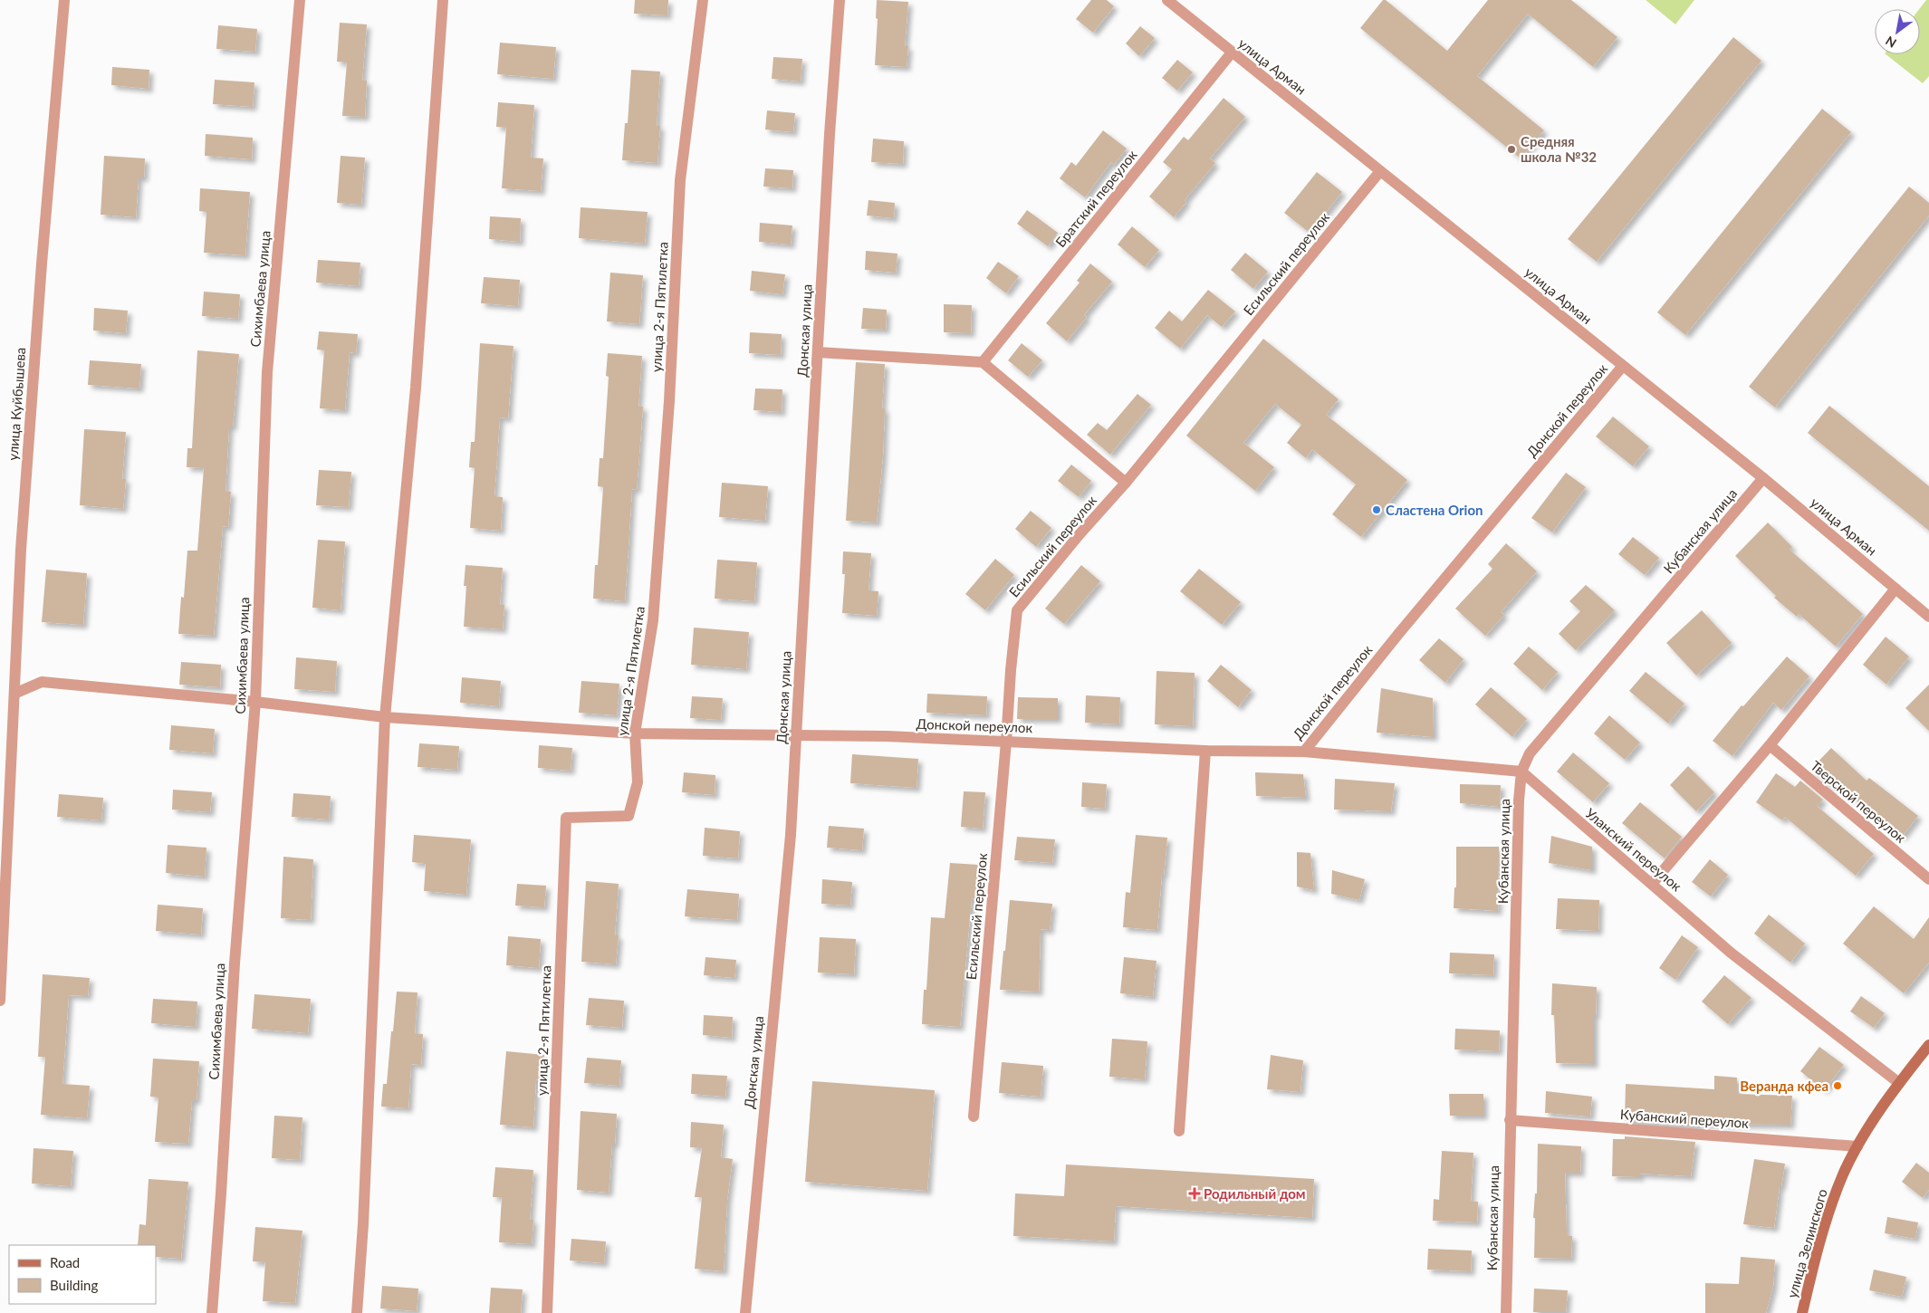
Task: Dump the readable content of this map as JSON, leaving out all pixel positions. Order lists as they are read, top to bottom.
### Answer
{
  "streets": {
    "main road": ["улица Зелинского"],
    "street": [
      "улица Арман",
      "Братский переулок",
      "Есильский переулок",
      "Сихимбаева улица",
      "улица 2-я Пятилетка",
      "Донская улица",
      "улица Куйбышева",
      "Донской переулок",
      "Кубанская улица",
      "Тверской переулок",
      "Уланский переулок",
      "Кубанский переулок"
    ]
  },
  "crossings": [
    ["улица Арман", "Братский переулок"],
    ["улица Арман", "Есильский переулок"],
    ["улица Арман", "Донской переулок"],
    ["улица Арман", "Кубанская улица"],
    ["Есильский переулок", "Донской переулок"],
    ["Сихимбаева улица", "Донской переулок"],
    ["улица 2-я Пятилетка", "Донской переулок"],
    ["Донская улица", "Донской переулок"],
    ["улица Куйбышева", "Донской переулок"],
    ["Кубанская улица", "Уланский переулок"],
    ["Кубанская улица", "Кубанский переулок"],
    ["Уланский переулок", "улица Зелинского"],
    ["Кубанский переулок", "улица Зелинского"]
  ],
  "places": {
    "other": ["Средняя школа №32", "Сластена Orion", "Веранда кфеа"],
    "health": ["Родильный дом"]
  },
  "legend": ["Road", "Building"],
  "north": "bottom left"
}
